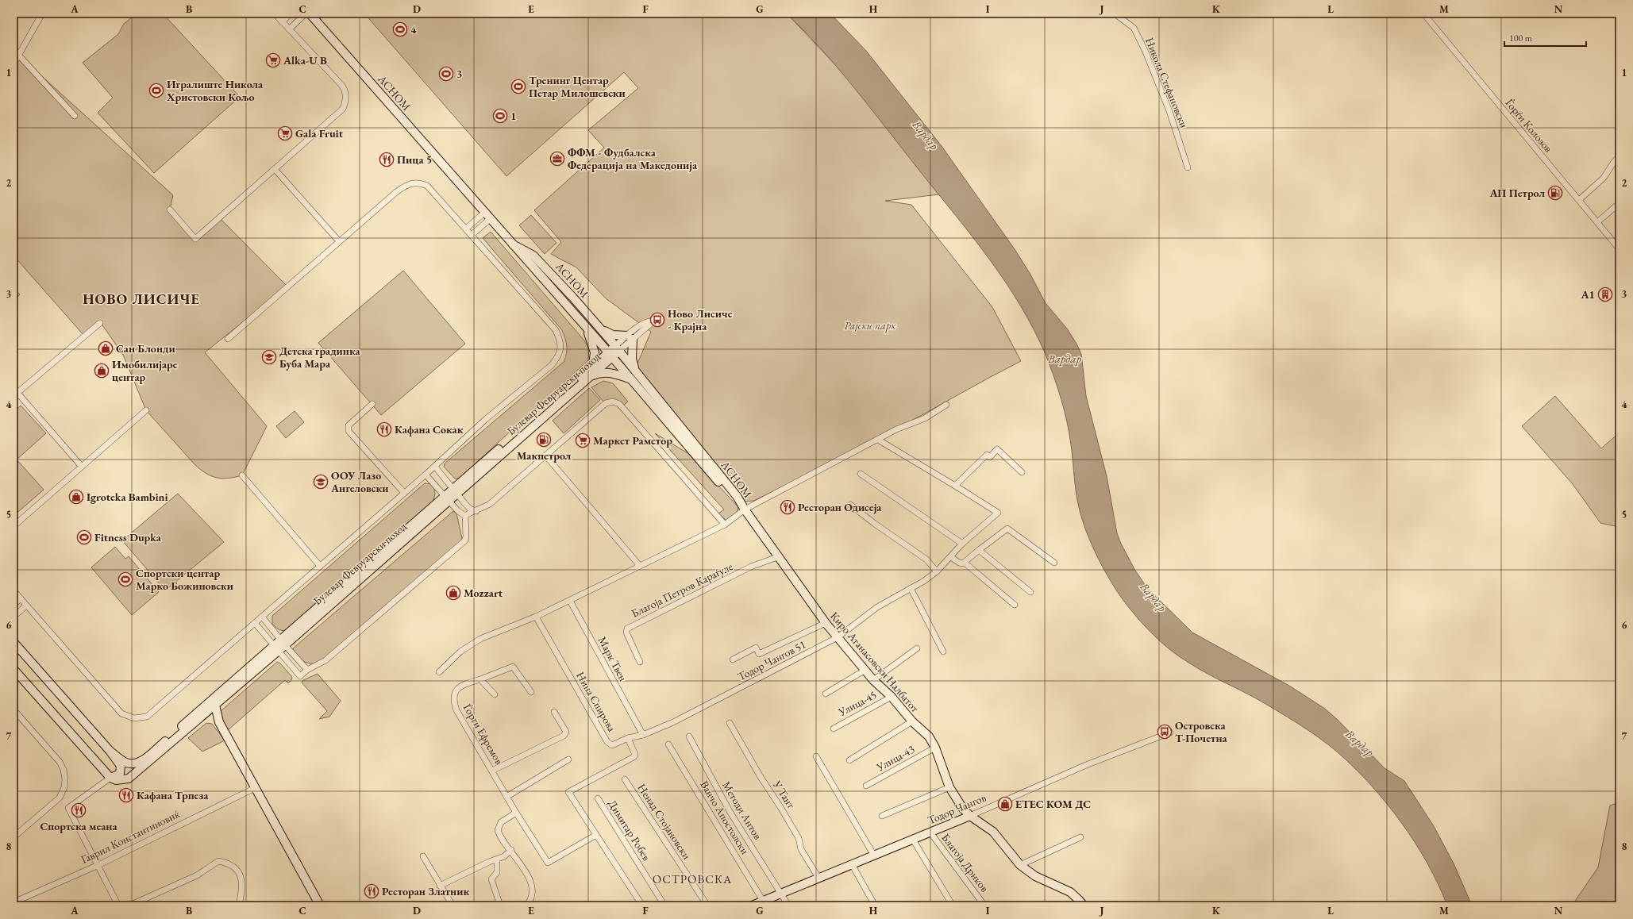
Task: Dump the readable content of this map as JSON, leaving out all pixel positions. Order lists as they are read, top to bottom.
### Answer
{
  "streets": {
    "street": [
      "Никола Стефановски",
      "АСНОМ",
      "Ѓорѓи Колозов",
      "Булевар Февруарски поход",
      "Благоја Петров Караѓуле",
      "Марк Твен",
      "Тодор Чангов 51",
      "Киро Атанасовски Налбатот",
      "Нина Спирова",
      "Улица-45",
      "Ѓорги Ефремов",
      "Улица-43",
      "У Тант",
      "Тодор Чангов",
      "Методи Антов",
      "Ванчо Апостолски",
      "Ненад Стојановски",
      "Димитар Робев",
      "Гаврил Константиновиќ",
      "Благоја Дрнков"
    ]
  },
  "crossings": [
    ["АСНОМ", "Булевар Февруарски поход"],
    ["АСНОМ", "Киро Атанасовски Налбатот"],
    ["Благоја Петров Караѓуле", "Киро Атанасовски Налбатот"],
    ["Марк Твен", "Тодор Чангов 51"],
    ["Тодор Чангов 51", "Киро Атанасовски Налбатот"],
    ["Тодор Чангов 51", "Нина Спирова"],
    ["Киро Атанасовски Налбатот", "Улица-45"],
    ["Киро Атанасовски Налбатот", "Улица-43"],
    ["Киро Атанасовски Налбатот", "Тодор Чангов"],
    ["Нина Спирова", "Ѓорги Ефремов"],
    ["У Тант", "Тодор Чангов"],
    ["Тодор Чангов", "Методи Антов"],
    ["Тодор Чангов", "Ванчо Апостолски"],
    ["Тодор Чангов", "Благоја Дрнков"]
  ],
  "districts": ["НОВО ЛИСИЧЕ", "ОСТРОВСКА"],
  "water": ["Вардар"],
  "parks": ["Рајски парк"],
  "places": {
    "sports": [
      "4",
      "3",
      "Тренинг Центар Петар Милошевски",
      "Игралиште Никола Христовски Кољо",
      "1",
      "Fitness Dupka",
      "Спортски центар Марко Божиновски"
    ],
    "supermarket": ["Alka-U B", "Gala Fruit", "Маркет Рамстор"],
    "office": ["ФФМ - Фудбалска Федерација на Македонија"],
    "restaurant": [
      "Пица 5",
      "Кафана Сокак",
      "Ресторан Одисеја",
      "Кафана Трпеза",
      "Спортска меана",
      "Ресторан Златник"
    ],
    "fuel station": ["АП Петрол", "Макпетрол"],
    "building": ["А1"],
    "bus stop": ["Ново Лисиче - Крајна", "Островска Т-Почетна"],
    "shop": [
      "Сан Блонди",
      "Имобилијаре центар",
      "Igroteka Bambini",
      "Mozzart",
      "ЕТЕС КОМ ДС"
    ],
    "school or university": ["Детска градинка Буба Мара", "ООУ Лазо Ангеловски"]
  },
  "scale_bar": "100 m",
  "grid": {
    "columns": [
      "A",
      "B",
      "C",
      "D",
      "E",
      "F",
      "G",
      "H",
      "I",
      "J",
      "K",
      "L",
      "M",
      "N"
    ],
    "rows": [
      "1",
      "2",
      "3",
      "4",
      "5",
      "6",
      "7",
      "8"
    ]
  }
}
